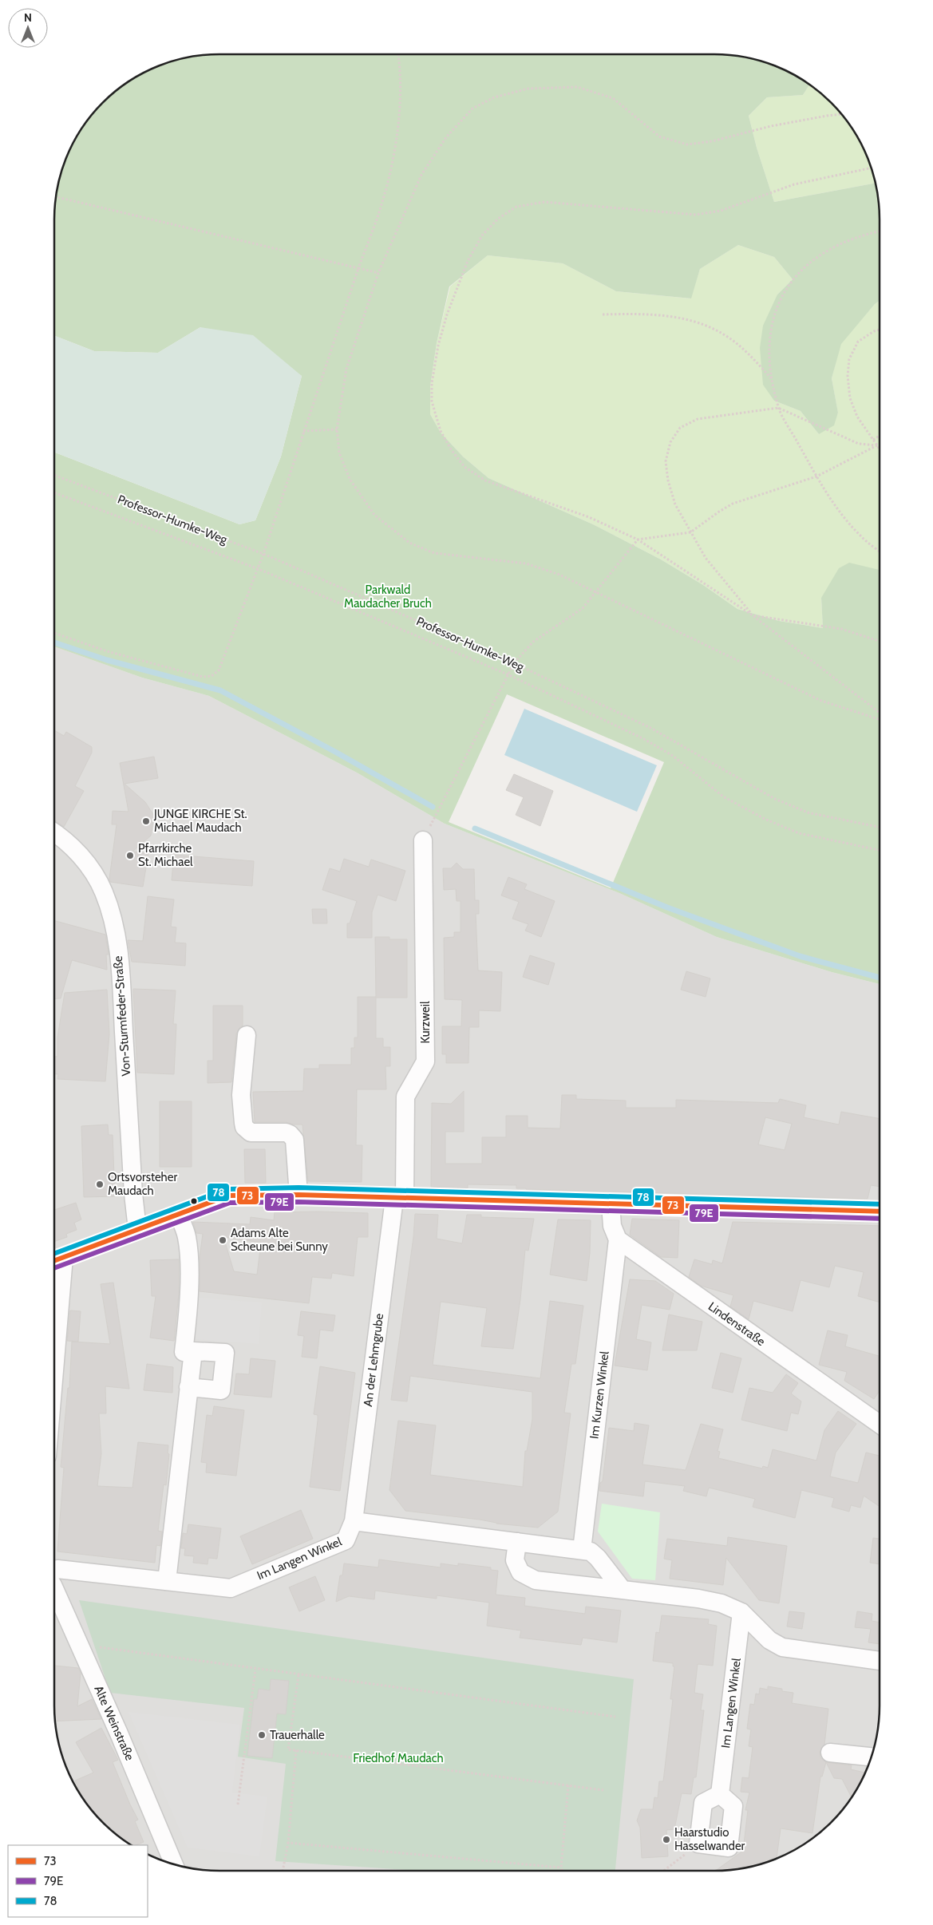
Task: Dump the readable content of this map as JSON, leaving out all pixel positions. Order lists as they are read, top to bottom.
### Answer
{
  "streets": {
    "street": [
      "Von-Sturmfeder-Straße",
      "Kurzweil",
      "Lindenstraße",
      "An der Lehmgrube",
      "Im Kurzen Winkel",
      "Im Langen Winkel",
      "Alte Weinstraße"
    ],
    "path": ["Professor-Humke-Weg"]
  },
  "crossings": [
    ["Kurzweil", "An der Lehmgrube"],
    ["Lindenstraße", "Im Kurzen Winkel"],
    ["An der Lehmgrube", "Im Langen Winkel"]
  ],
  "parks": ["Parkwald Maudacher Bruch", "Friedhof Maudach"],
  "places": [
    "JUNGE KIRCHE St. Michael Maudach",
    "Pfarrkirche St. Michael",
    "Ortsvorsteher Maudach",
    "Adams Alte Scheune bei Sunny",
    "Trauerhalle",
    "Haarstudio Hasselwander"
  ],
  "lines": ["transit line 78", "transit line 73", "transit line 79E"],
  "legend": ["73", "79E", "78"],
  "north": "top"
}
